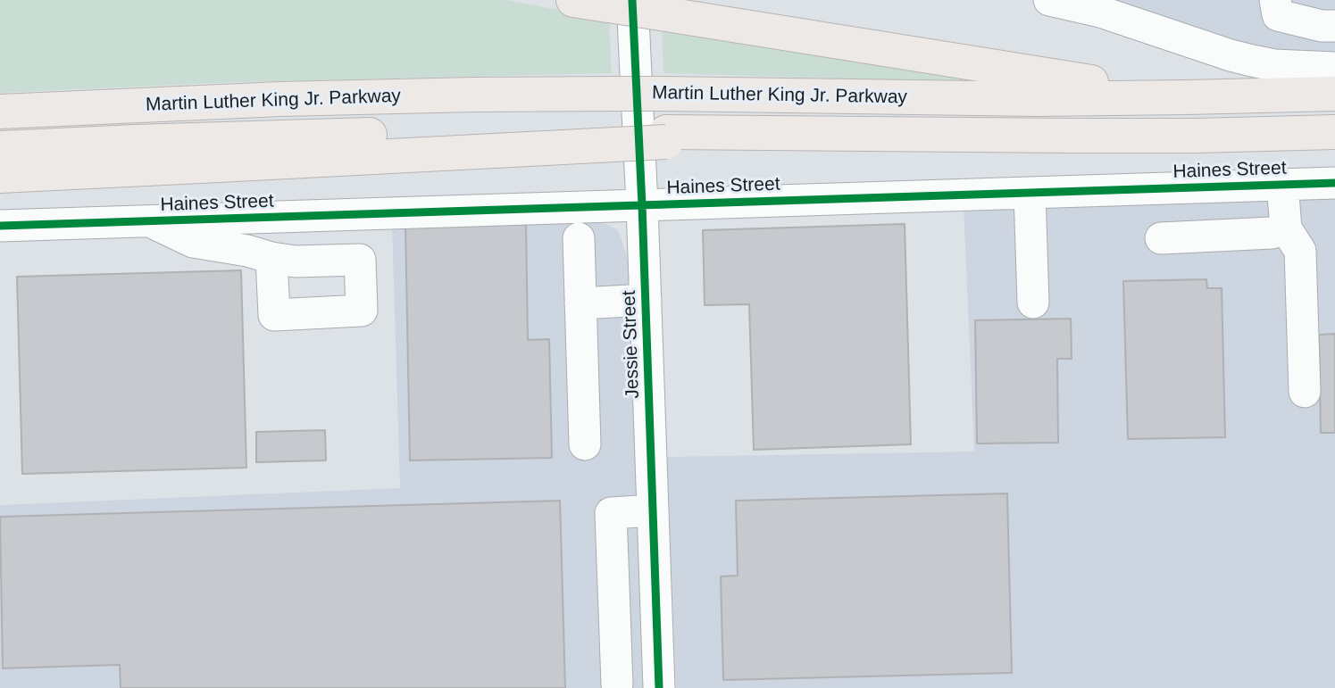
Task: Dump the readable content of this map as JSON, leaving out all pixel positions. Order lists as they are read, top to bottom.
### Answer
{
  "streets": {
    "highway": ["Martin Luther King Jr. Parkway"],
    "street": ["Haines Street", "Jessie Street"]
  },
  "crossings": [
    ["Haines Street", "Jessie Street"]
  ]
}
